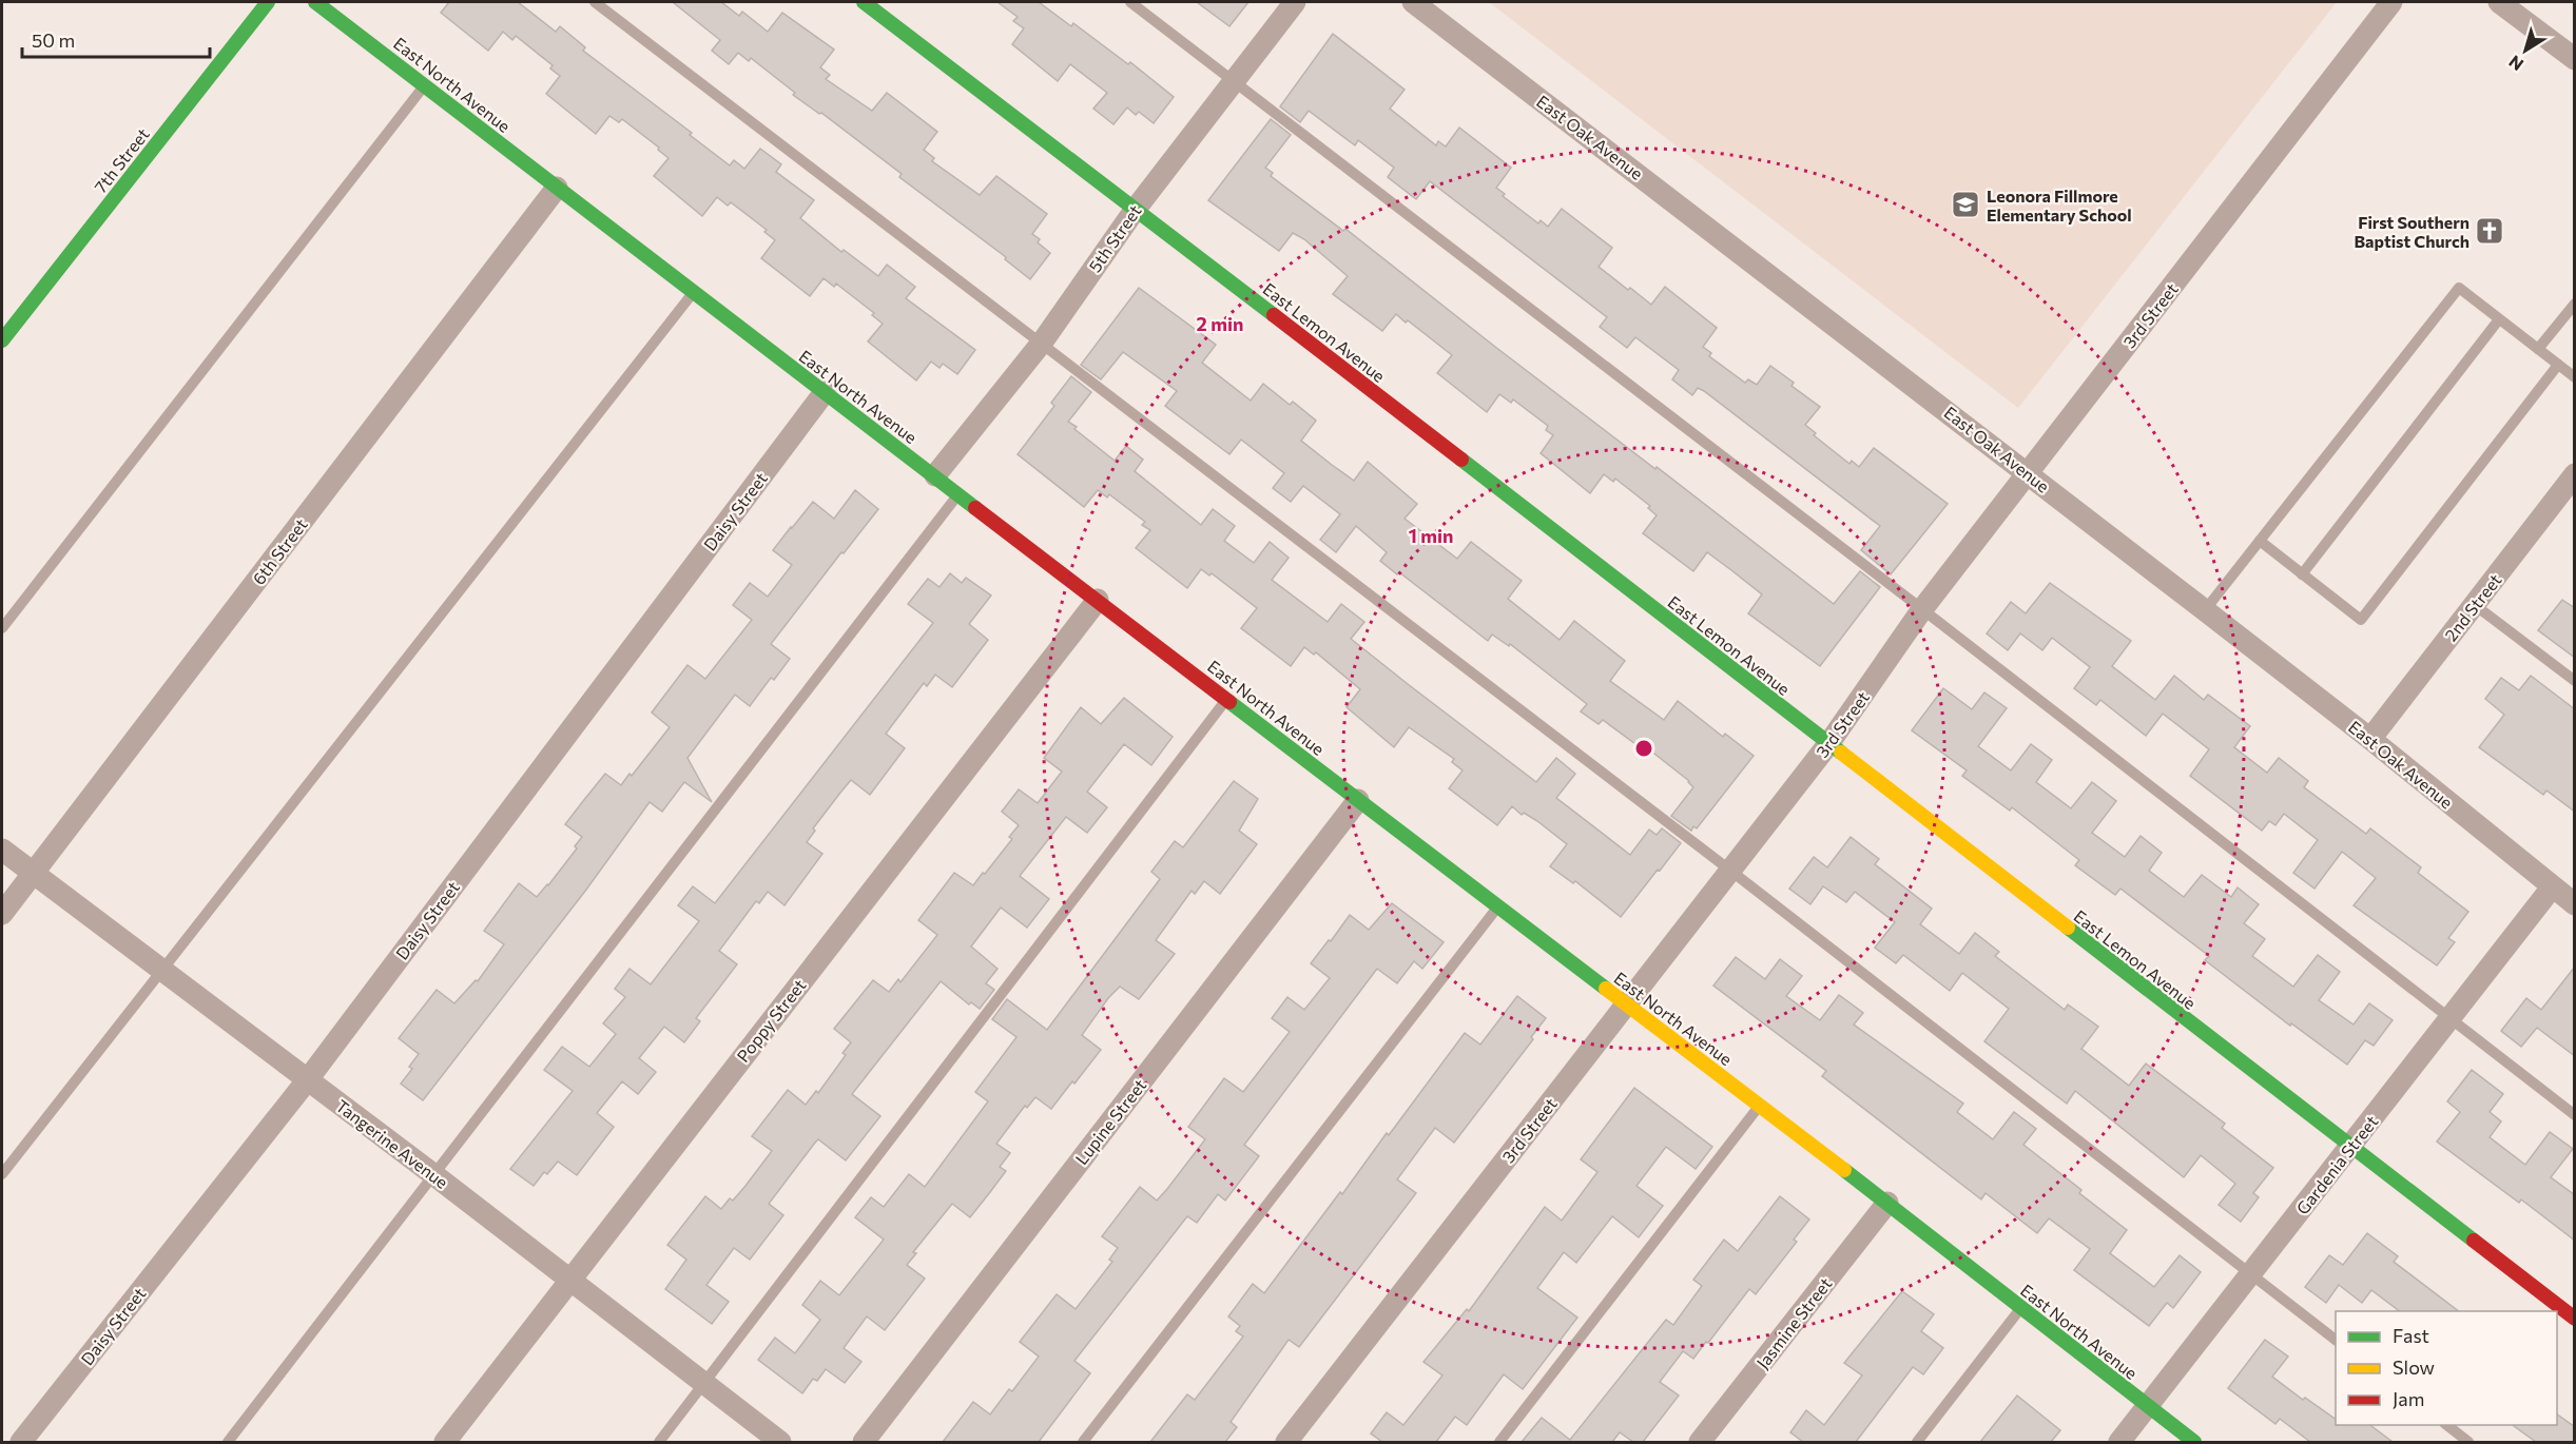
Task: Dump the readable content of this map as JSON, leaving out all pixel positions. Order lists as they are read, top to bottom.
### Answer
{
  "streets": {
    "street": [
      "East North Avenue",
      "East Oak Avenue",
      "7th Street",
      "5th Street",
      "3rd Street",
      "East Lemon Avenue",
      "Daisy Street",
      "6th Street",
      "2nd Street",
      "Poppy Street",
      "Lupine Street",
      "Tangerine Avenue",
      "Gardenia Street",
      "Jasmine Street"
    ]
  },
  "crossings": [
    ["East North Avenue", "5th Street"],
    ["East North Avenue", "3rd Street"],
    ["East North Avenue", "Daisy Street"],
    ["East North Avenue", "6th Street"],
    ["East North Avenue", "Poppy Street"],
    ["East North Avenue", "Lupine Street"],
    ["East North Avenue", "Gardenia Street"],
    ["East North Avenue", "Jasmine Street"],
    ["East Oak Avenue", "3rd Street"],
    ["East Oak Avenue", "2nd Street"],
    ["East Oak Avenue", "Gardenia Street"],
    ["5th Street", "East Lemon Avenue"],
    ["3rd Street", "East Lemon Avenue"],
    ["East Lemon Avenue", "Gardenia Street"],
    ["Daisy Street", "Tangerine Avenue"],
    ["6th Street", "Tangerine Avenue"],
    ["Poppy Street", "Tangerine Avenue"]
  ],
  "places": {
    "school or university": ["Leonora Fillmore Elementary School"],
    "church": ["First Southern Baptist Church"]
  },
  "legend": ["Fast", "Slow", "Jam"],
  "scale_bar": "50 m",
  "north": "bottom left",
  "rings": ["2 min", "1 min"]
}
